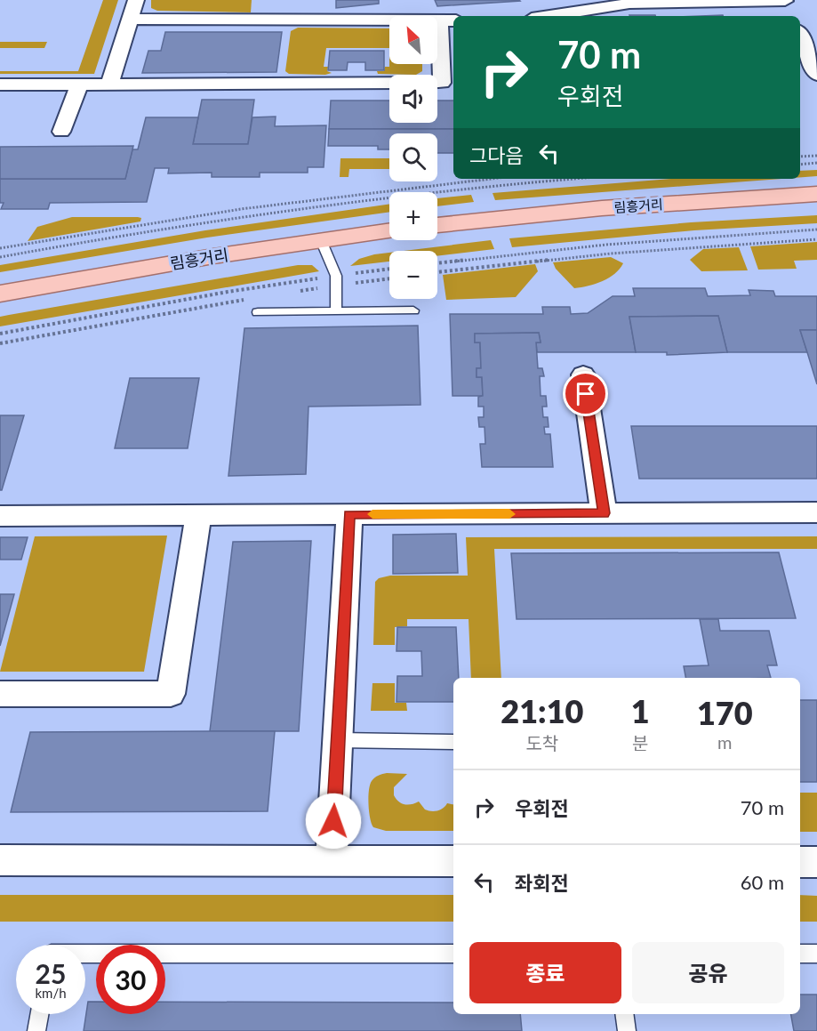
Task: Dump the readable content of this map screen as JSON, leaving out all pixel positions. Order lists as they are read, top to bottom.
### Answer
{
  "streets": {
    "main road": ["림흥거리"]
  },
  "north": "top left",
  "page": {
    "map_buttons": ["+", "−"],
    "turn": ["70 m", "우회전"],
    "then": "그다음",
    "eta": [
      "21:10",
      "도착",
      "1",
      "분",
      "170",
      "m"
    ],
    "list": [
      {
        "name": "우회전",
        "value": "70 m"
      },
      {
        "name": "좌회전",
        "value": "60 m"
      }
    ],
    "buttons": ["종료", "공유"],
    "speed": "25 km/h",
    "limit": "30"
  }
}
